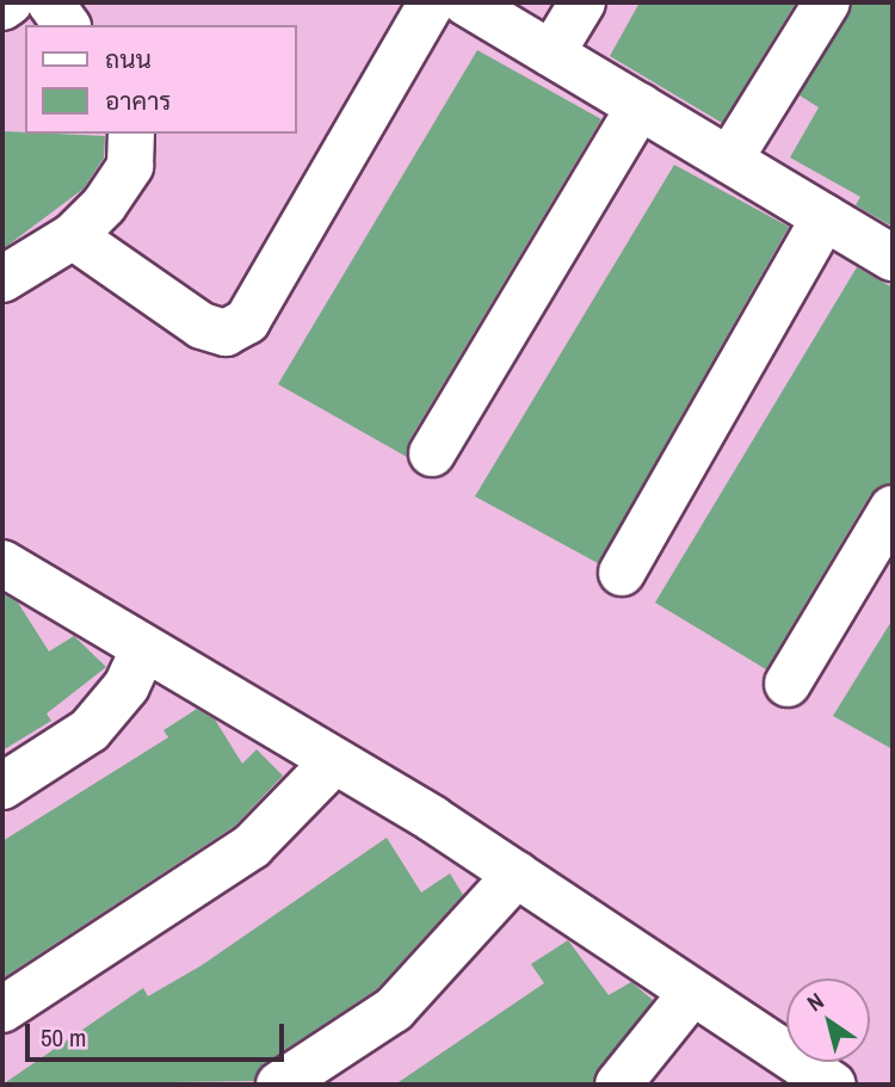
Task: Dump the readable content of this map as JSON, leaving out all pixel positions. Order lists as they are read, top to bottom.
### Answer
{
  "legend": ["ถนน", "อาคาร"],
  "scale_bar": "50 m",
  "north": "top left"
}
